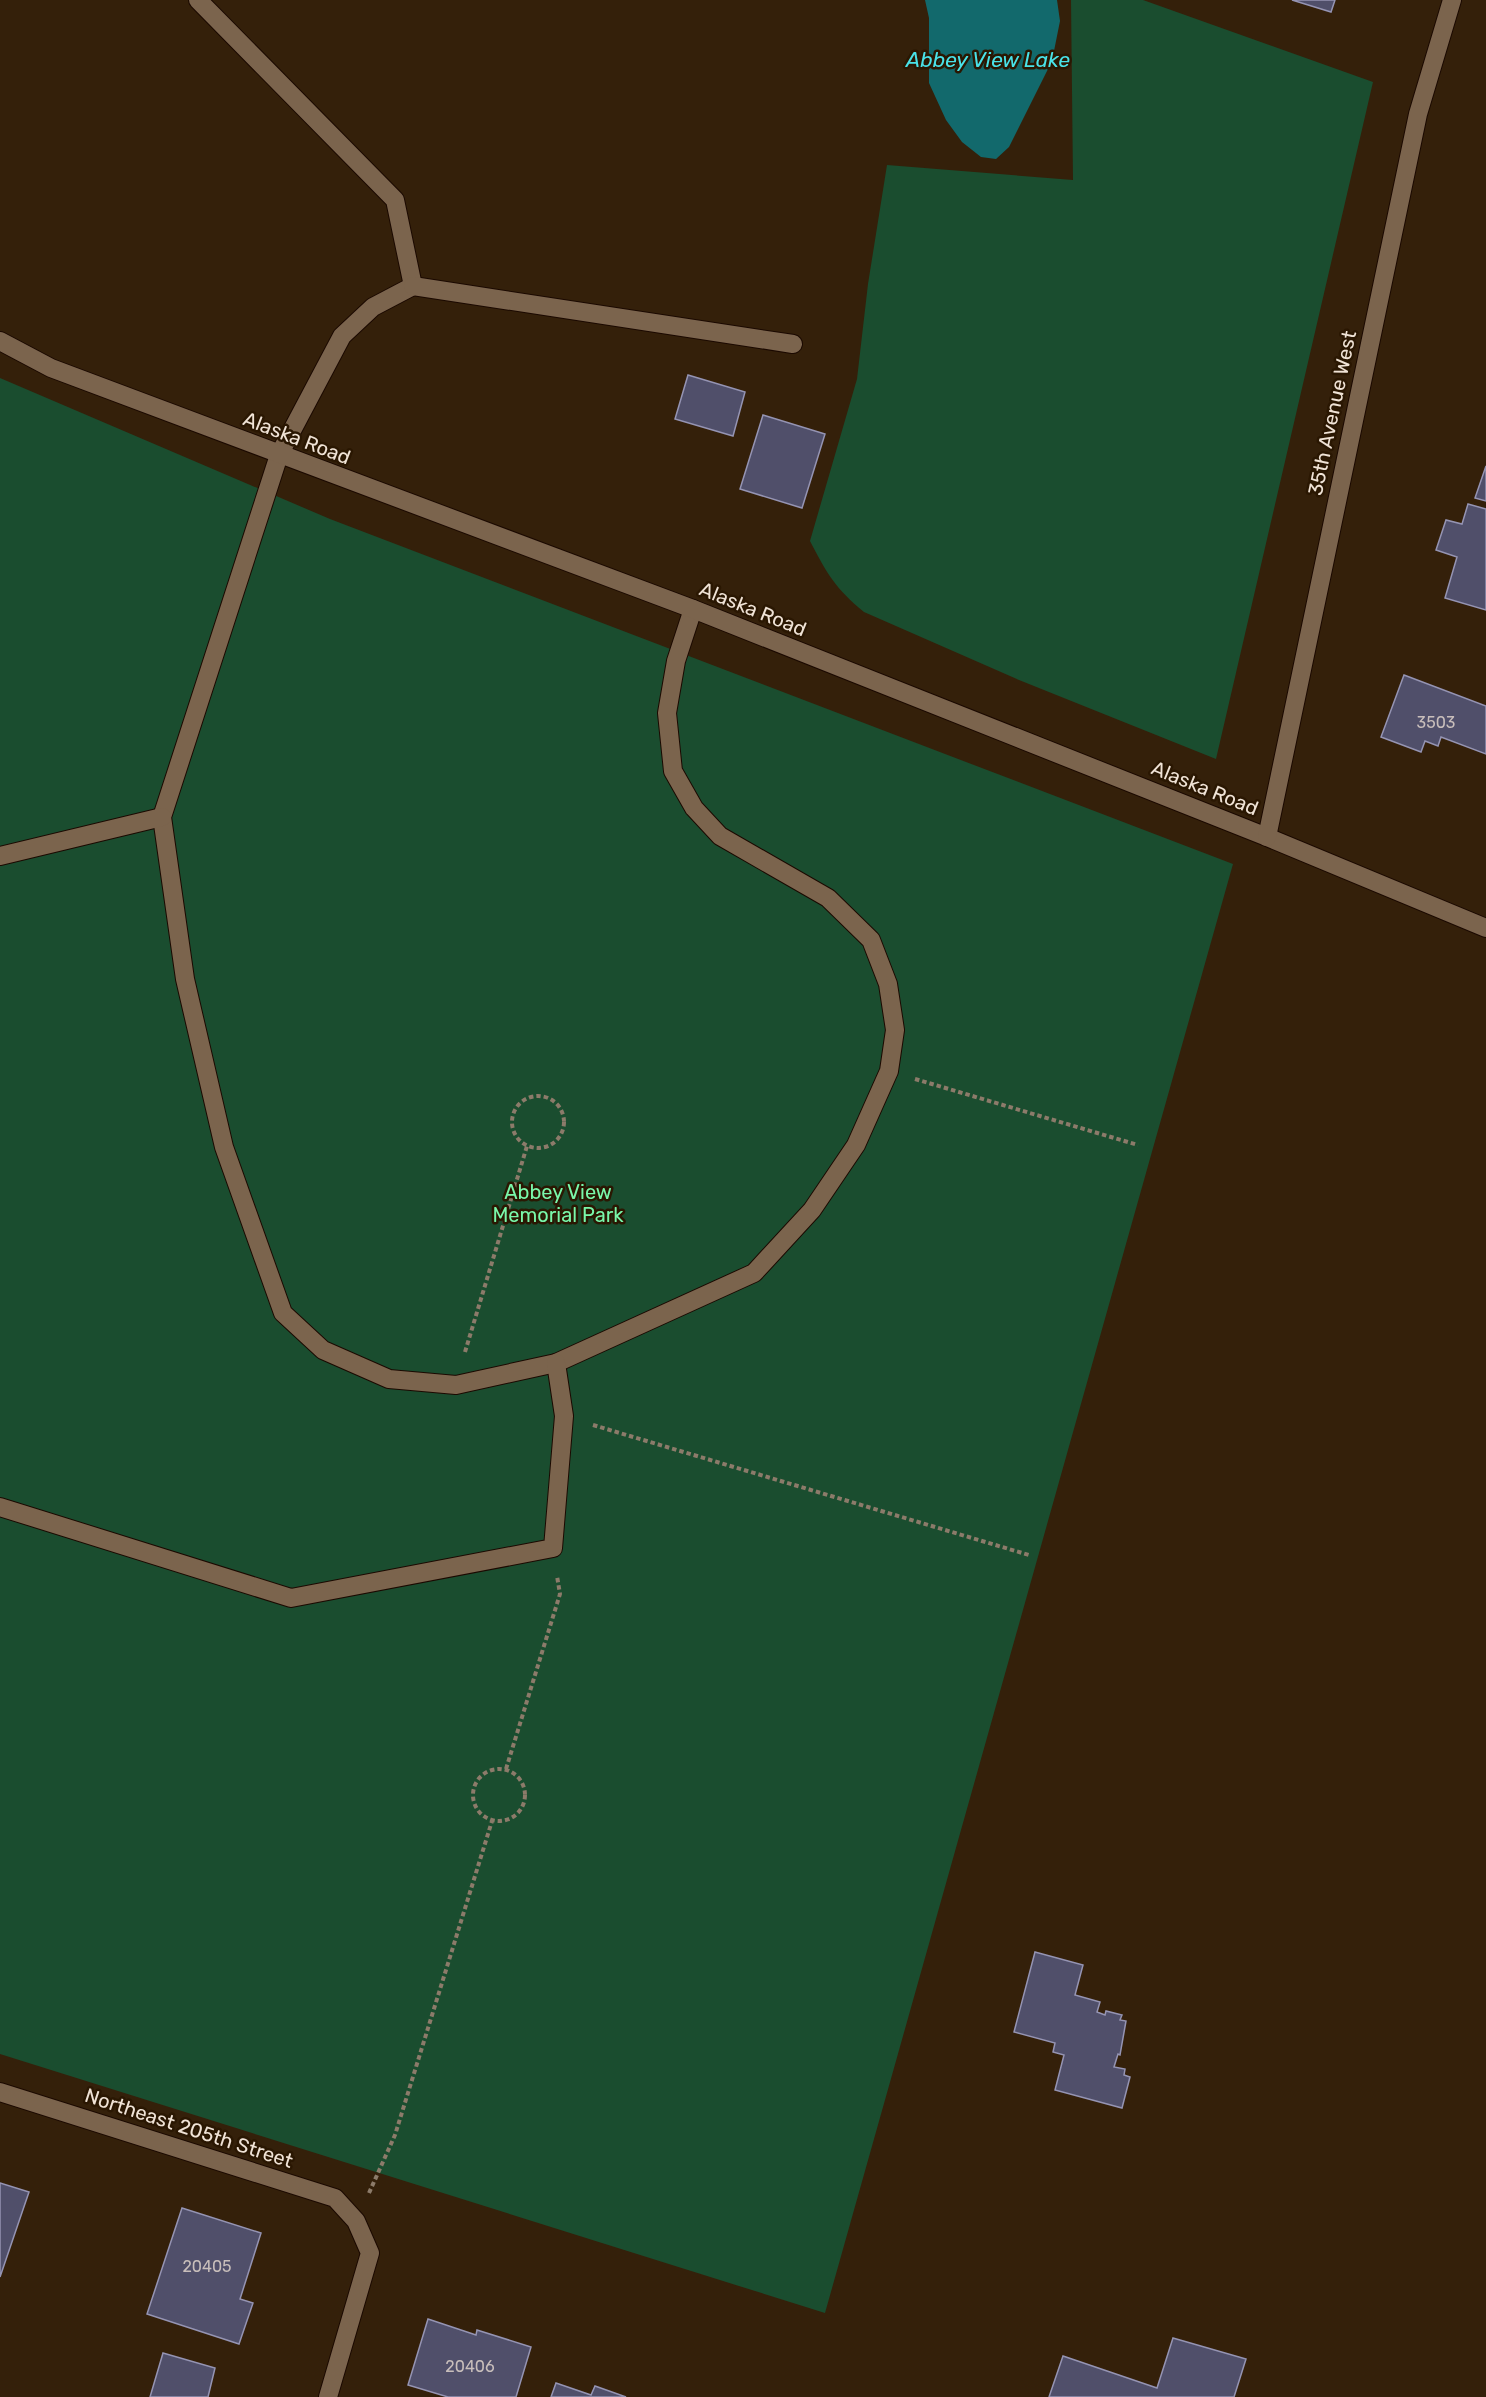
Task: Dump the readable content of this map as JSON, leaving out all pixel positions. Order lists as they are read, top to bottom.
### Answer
{
  "streets": {
    "street": ["35th Avenue West", "Alaska Road", "Northeast 205th Street"]
  },
  "crossings": [
    ["35th Avenue West", "Alaska Road"]
  ],
  "water": ["Abbey View Lake"],
  "parks": ["Abbey View Memorial Park"],
  "house_numbers": ["3503", "20405", "20406"]
}
